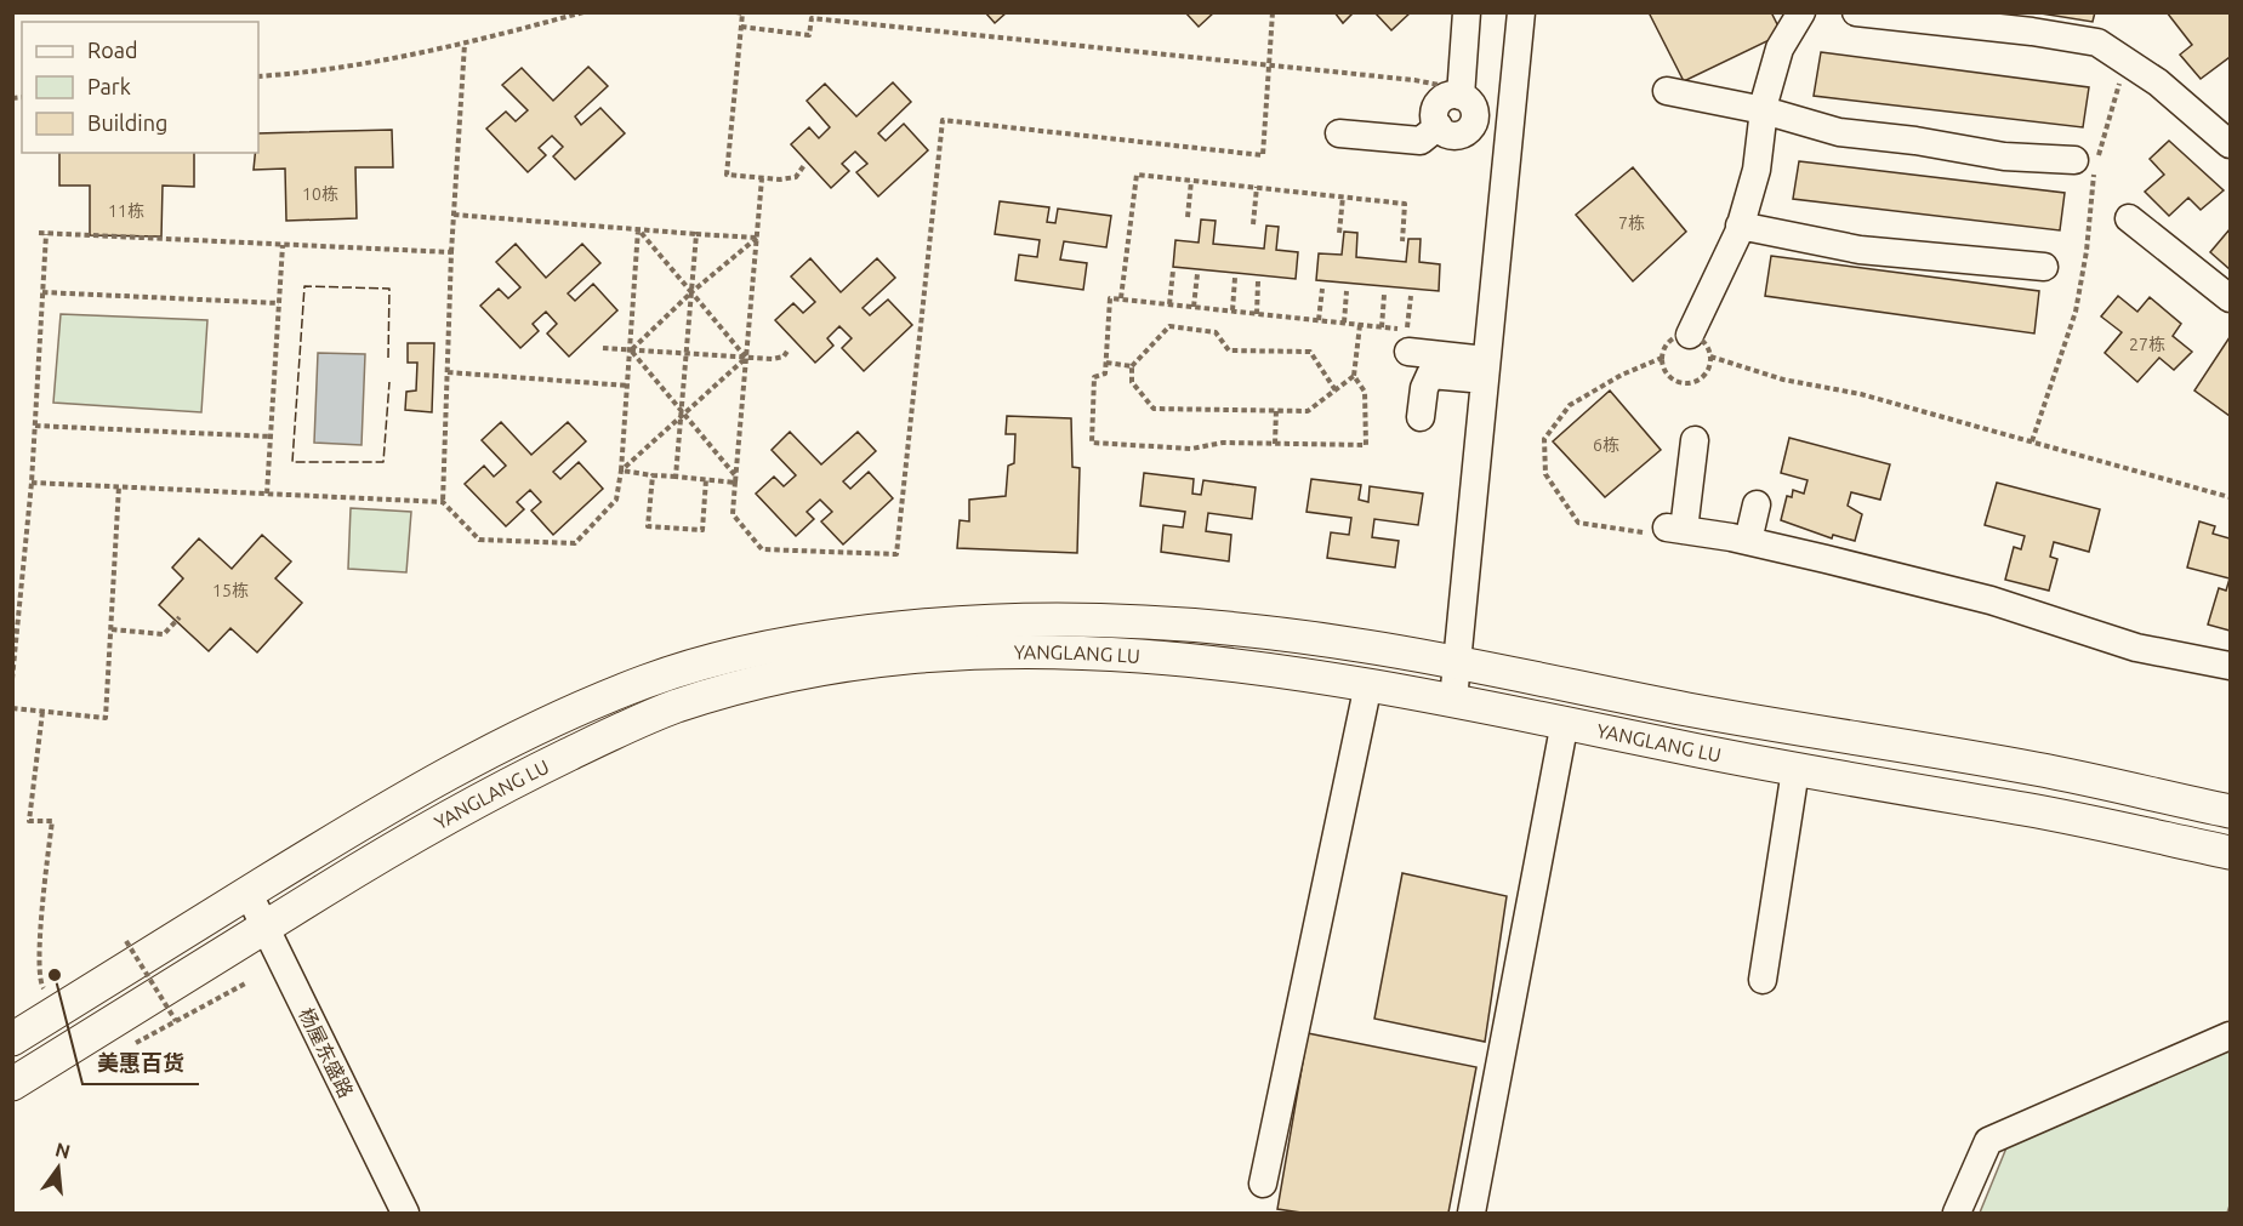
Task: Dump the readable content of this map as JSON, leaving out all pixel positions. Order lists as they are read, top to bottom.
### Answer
{
  "streets": {
    "main road": ["YANGLANG LU"],
    "street": ["杨屋东盛路"]
  },
  "crossings": [
    ["YANGLANG LU", "杨屋东盛路"]
  ],
  "places": ["美惠百货"],
  "house_numbers": [
    "10栋",
    "11栋",
    "7栋",
    "27栋",
    "6栋",
    "15栋"
  ],
  "legend": ["Road", "Park", "Building"],
  "north": "top"
}
